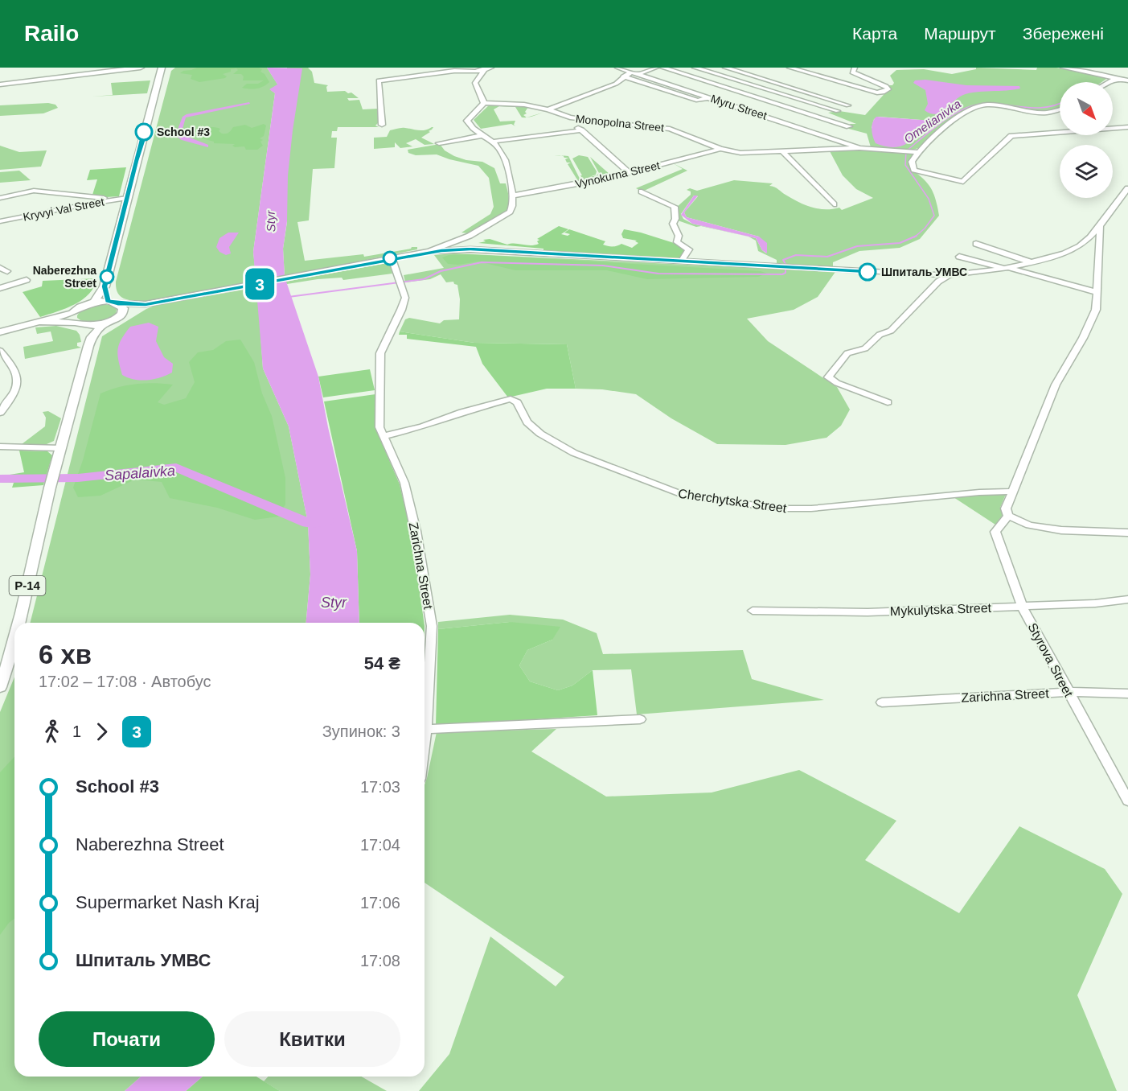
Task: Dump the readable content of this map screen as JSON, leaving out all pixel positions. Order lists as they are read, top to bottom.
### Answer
{
  "streets": {
    "main road": ["Р-14"],
    "street": [
      "Myru Street",
      "Monopolna Street",
      "Vynokurna Street",
      "Kryvyi Val Street",
      "Cherchytska Street",
      "Zarichna Street",
      "Mykulytska Street",
      "Styrova Street"
    ]
  },
  "crossings": [
    ["Myru Street", "Monopolna Street"],
    ["Monopolna Street", "Vynokurna Street"],
    ["Cherchytska Street", "Zarichna Street"],
    ["Zarichna Street", "Styrova Street"],
    ["Mykulytska Street", "Styrova Street"]
  ],
  "water": ["Omelianivka", "Styr", "Sapalaivka"],
  "places": ["School #3", "Шпиталь УМВС", "Naberezhna Street"],
  "lines": ["bus line 3"],
  "north": "bottom right",
  "page": {
    "header": "Railo",
    "nav": ["Карта", "Маршрут", "Збережені"],
    "on_map": "3",
    "heading": ["6 хв", "17:02 – 17:08 · Автобус", "54 ₴"],
    "legs": ["1", "3", "Зупинок: 3"],
    "list": [
      {
        "name": "School #3",
        "value": "17:03"
      },
      {
        "name": "Naberezhna Street",
        "value": "17:04"
      },
      {
        "name": "Supermarket Nash Kraj",
        "value": "17:06"
      },
      {
        "name": "Шпиталь УМВС",
        "value": "17:08"
      }
    ],
    "buttons": ["Почати", "Квитки"]
  }
}
